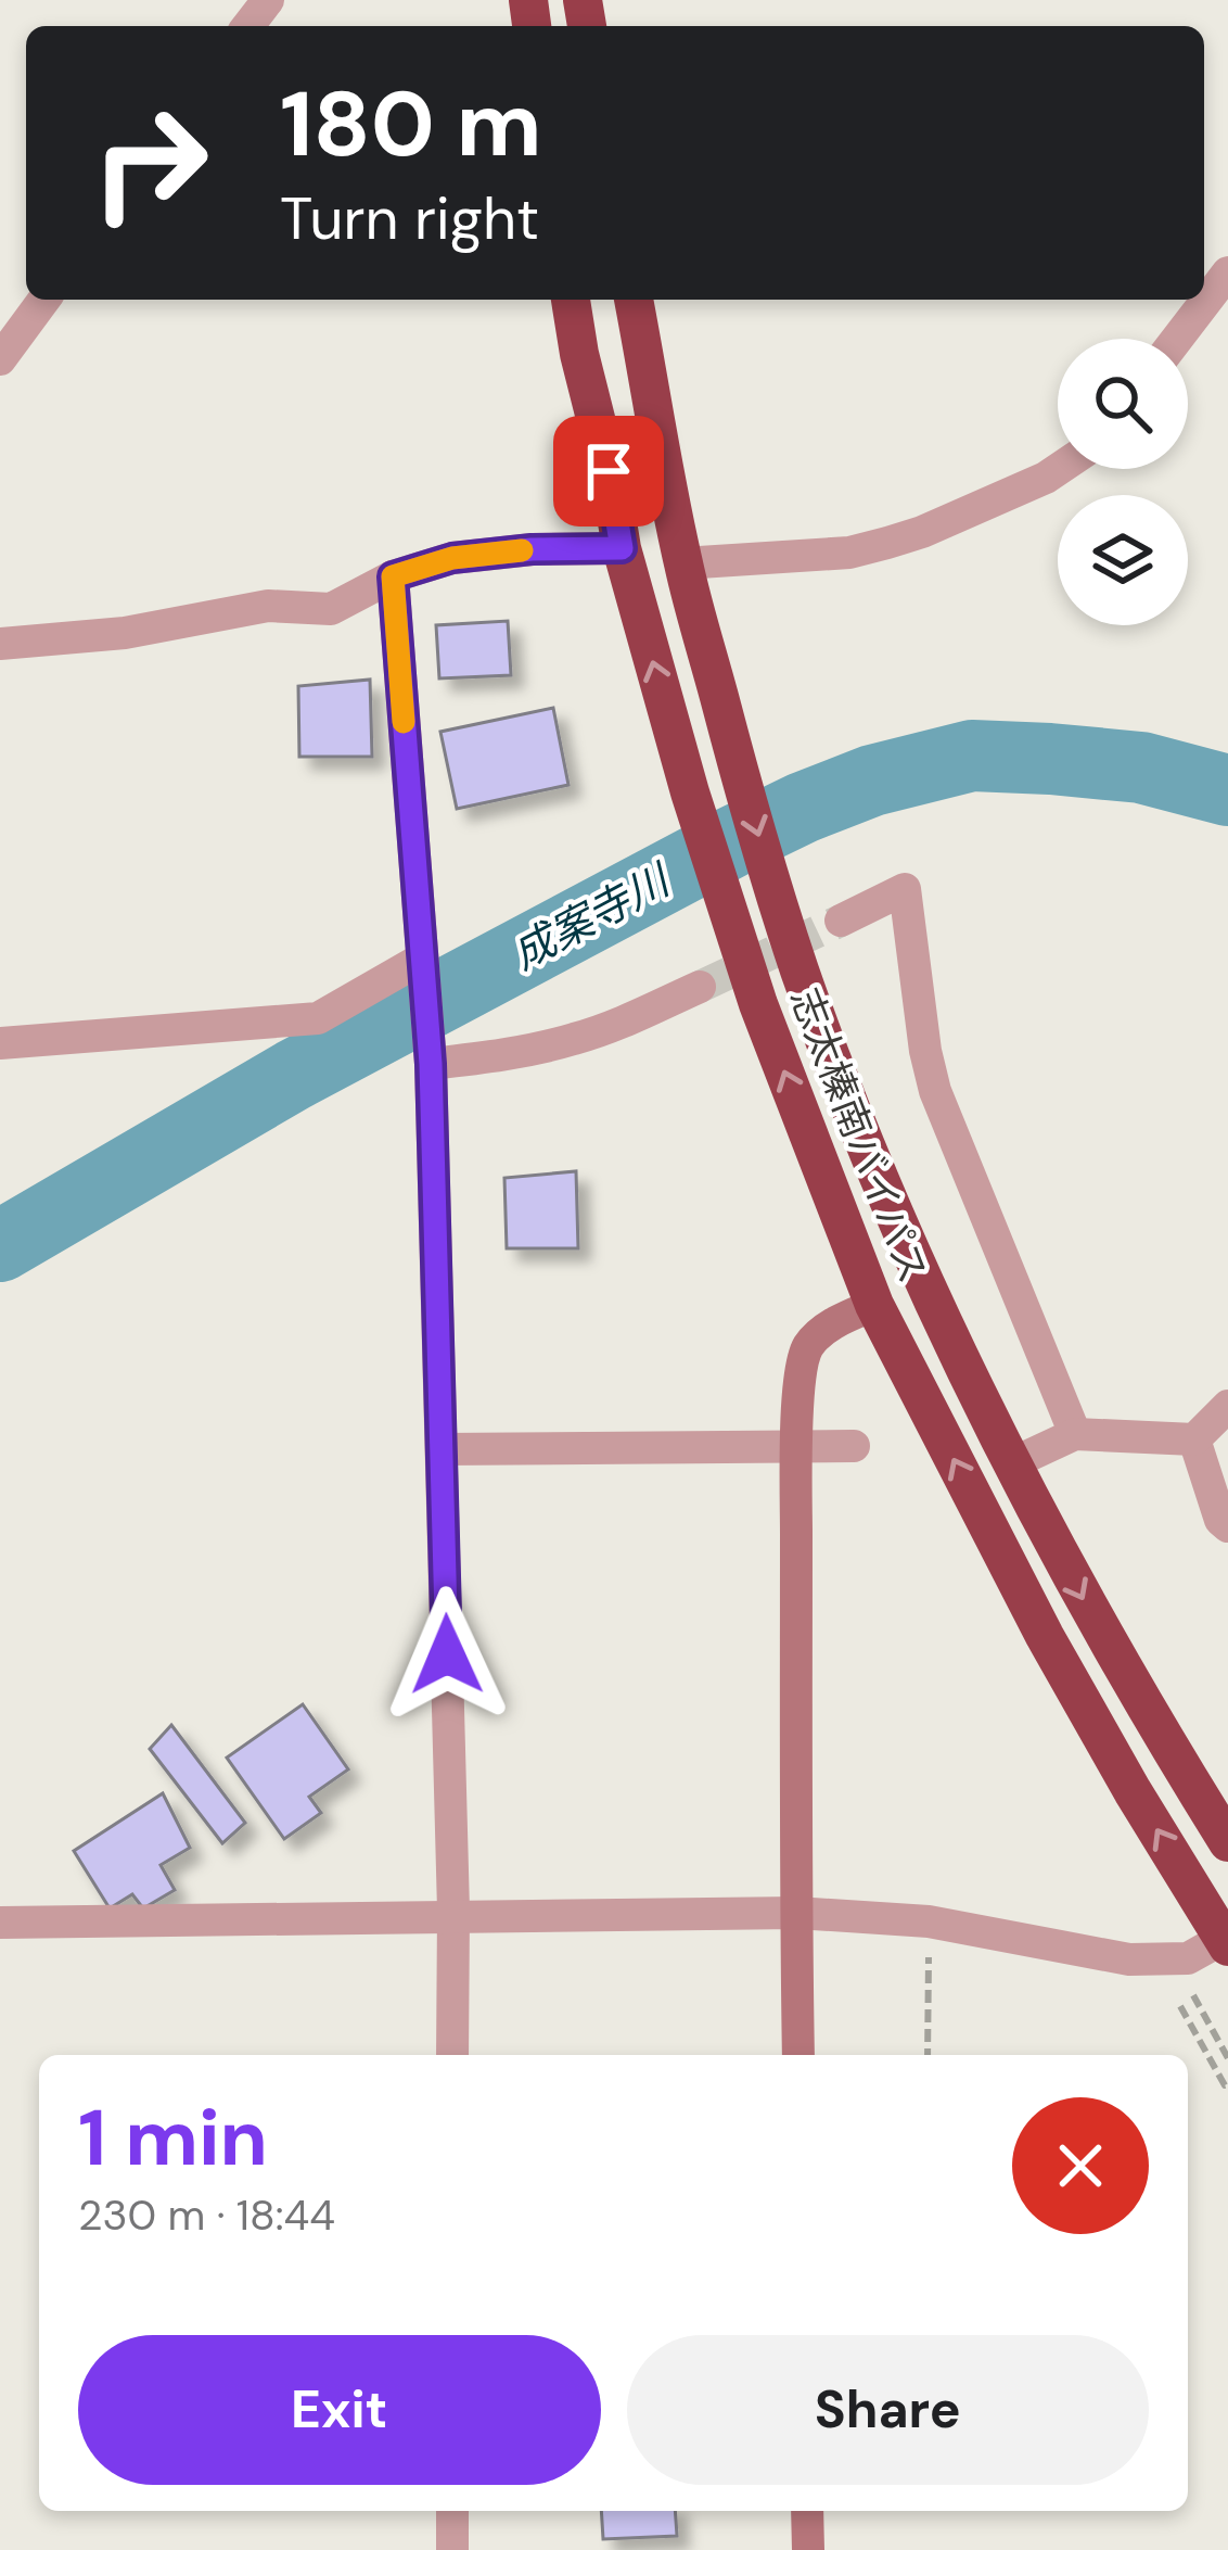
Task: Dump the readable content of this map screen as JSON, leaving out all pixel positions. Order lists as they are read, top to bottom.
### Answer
{
  "streets": {
    "highway": ["志太榛南バイパス"]
  },
  "water": ["成案寺川"],
  "page": {
    "turn": ["180 m", "Turn right"],
    "heading": ["1 min", "230 m · 18:44"],
    "buttons": ["Exit", "Share"]
  }
}
